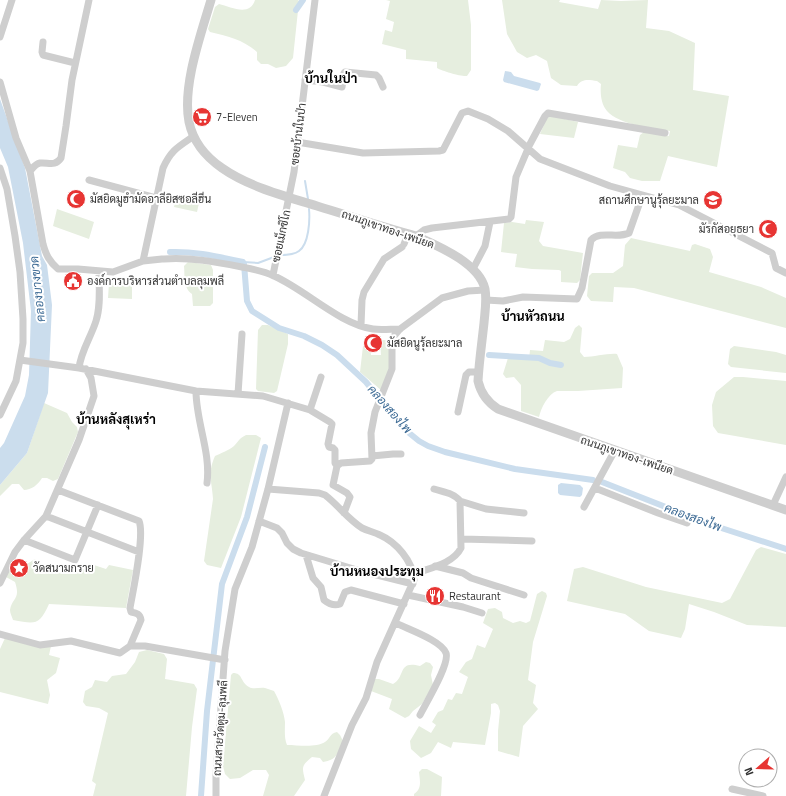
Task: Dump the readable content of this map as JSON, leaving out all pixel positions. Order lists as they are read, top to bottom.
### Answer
{
  "streets": {
    "street": [
      "ซอยบ้านในป่า",
      "ถนนภูเขาทอง-เพนียด",
      "ซอยเม็กซิโก",
      "ถนนสายวัดตูม-ลุมพลี"
    ]
  },
  "crossings": [
    ["ซอยบ้านในป่า", "ถนนภูเขาทอง-เพนียด"],
    ["ซอยบ้านในป่า", "ซอยเม็กซิโก"],
    ["ถนนภูเขาทอง-เพนียด", "ซอยเม็กซิโก"]
  ],
  "districts": [
    "บ้านในป่า",
    "บ้านหัวถนน",
    "บ้านหลังสุเหร่า",
    "บ้านหนองประทุม"
  ],
  "water": ["คลองบางขวด", "คลองสองไพ"],
  "places": {
    "supermarket": ["7-Eleven"],
    "mosque": ["มัสยิดมูฮำมัดอาลียิสซอลีฮีน", "มัรกัสอยุธยา", "มัสยิดนูรุ้ลยะมาล"],
    "school or university": ["สถานศึกษานูรุ้ลยะมาล"],
    "public building": ["องค์การบริหารส่วนตำบลลุมพลี"],
    "place": ["วัดสนามกราย"],
    "restaurant": ["Restaurant"]
  },
  "north": "left"
}
